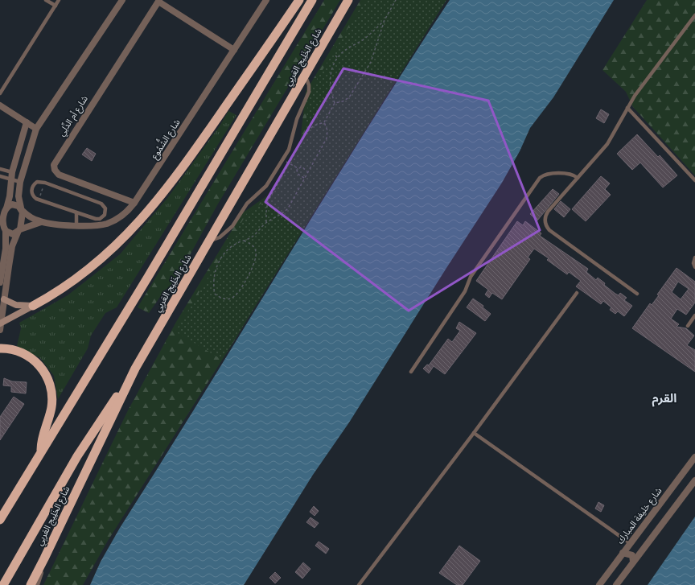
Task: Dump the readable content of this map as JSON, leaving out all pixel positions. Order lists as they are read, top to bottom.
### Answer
{
  "streets": {
    "highway": ["شارع الخَلِيج العَربِي"],
    "street": ["شارع أم الدِّلِي", "شارع الشُّمُوع", "شارع خليفة المبارك"]
  },
  "crossings": [
    ["شارع أم الدِّلِي", "شارع الشُّمُوع"]
  ],
  "districts": ["القرم"]
}
